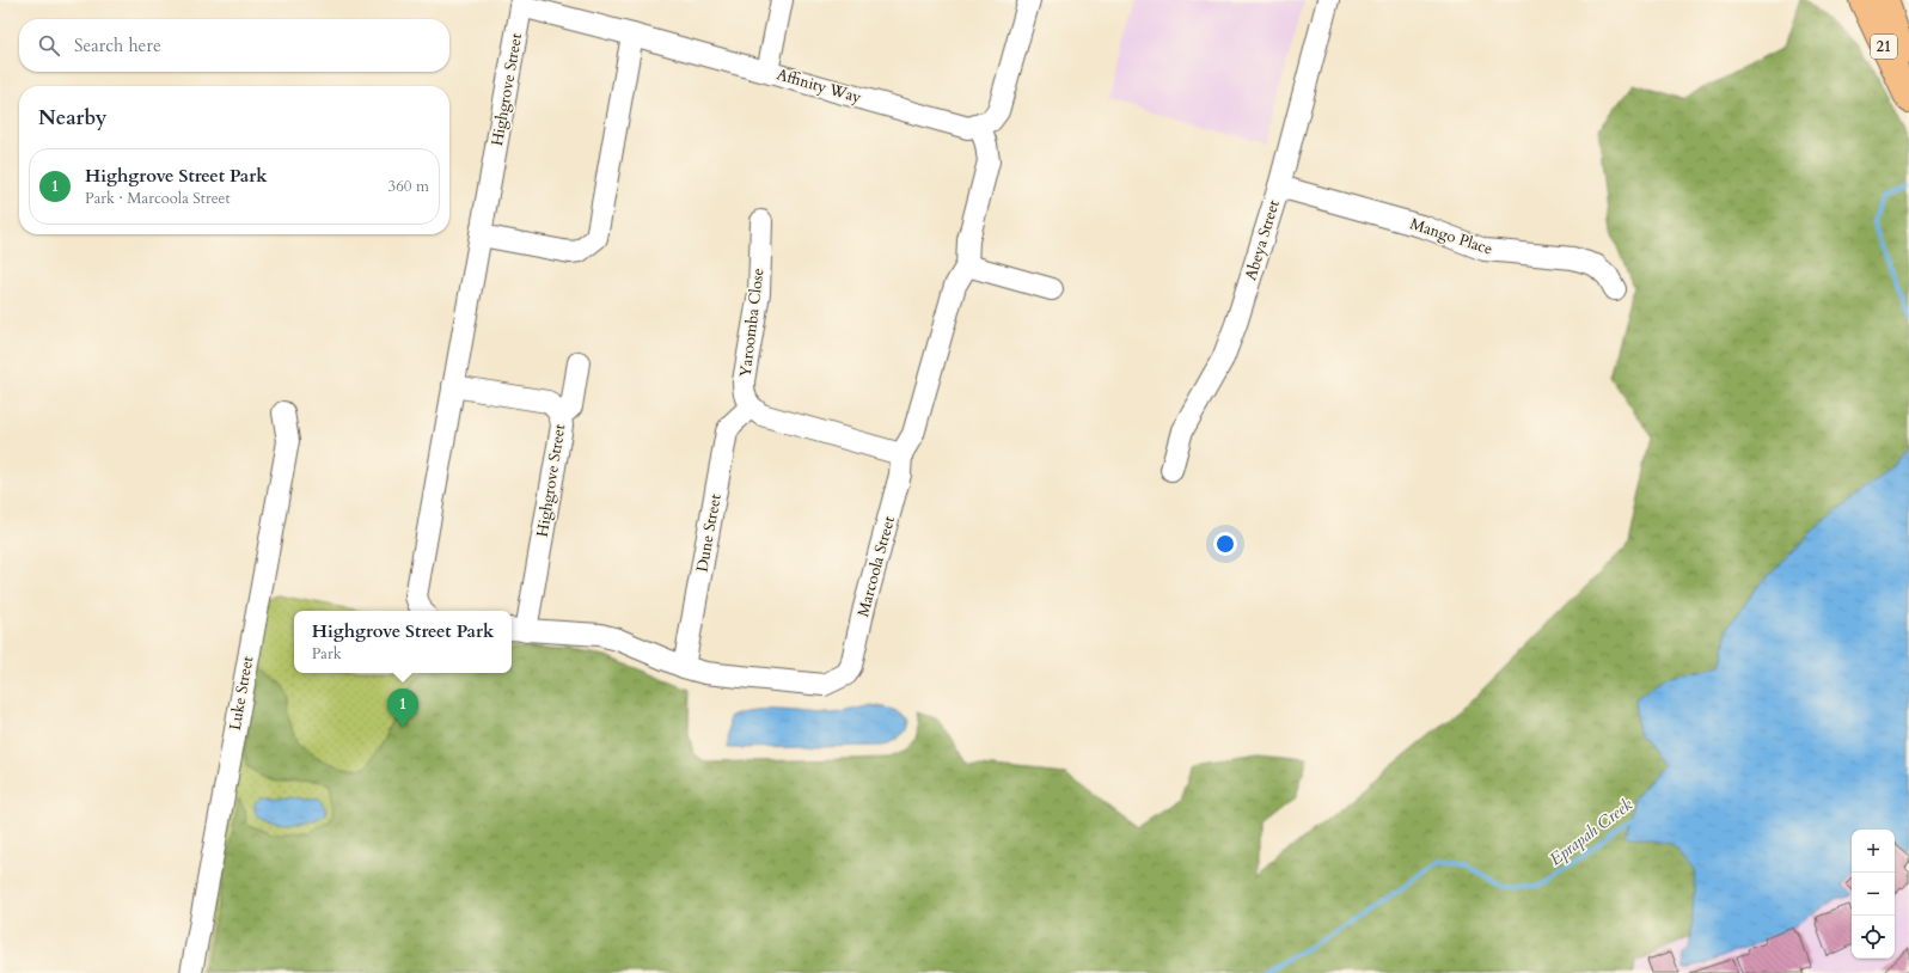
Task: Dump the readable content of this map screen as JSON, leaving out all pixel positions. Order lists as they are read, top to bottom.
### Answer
{
  "streets": {
    "highway": ["21"],
    "street": [
      "Affinity Way",
      "Highgrove Street",
      "Mango Place",
      "Abeya Street",
      "Yaroomba Close",
      "Dune Street",
      "Marcoola Street",
      "Luke Street"
    ]
  },
  "crossings": [
    ["Affinity Way", "Highgrove Street"],
    ["Affinity Way", "Marcoola Street"],
    ["Highgrove Street", "Marcoola Street"],
    ["Mango Place", "Abeya Street"],
    ["Yaroomba Close", "Dune Street"],
    ["Dune Street", "Marcoola Street"]
  ],
  "water": ["Eprapah Creek"],
  "page": {
    "search": "Search here",
    "heading": "Nearby",
    "list": [
      {
        "mark": "1",
        "name": "Highgrove Street Park",
        "note": "Park · Marcoola Street",
        "value": "360 m"
      }
    ],
    "popup": ["Highgrove Street Park", "Park"],
    "pins": "1",
    "map_buttons": ["+", "−"]
  }
}
